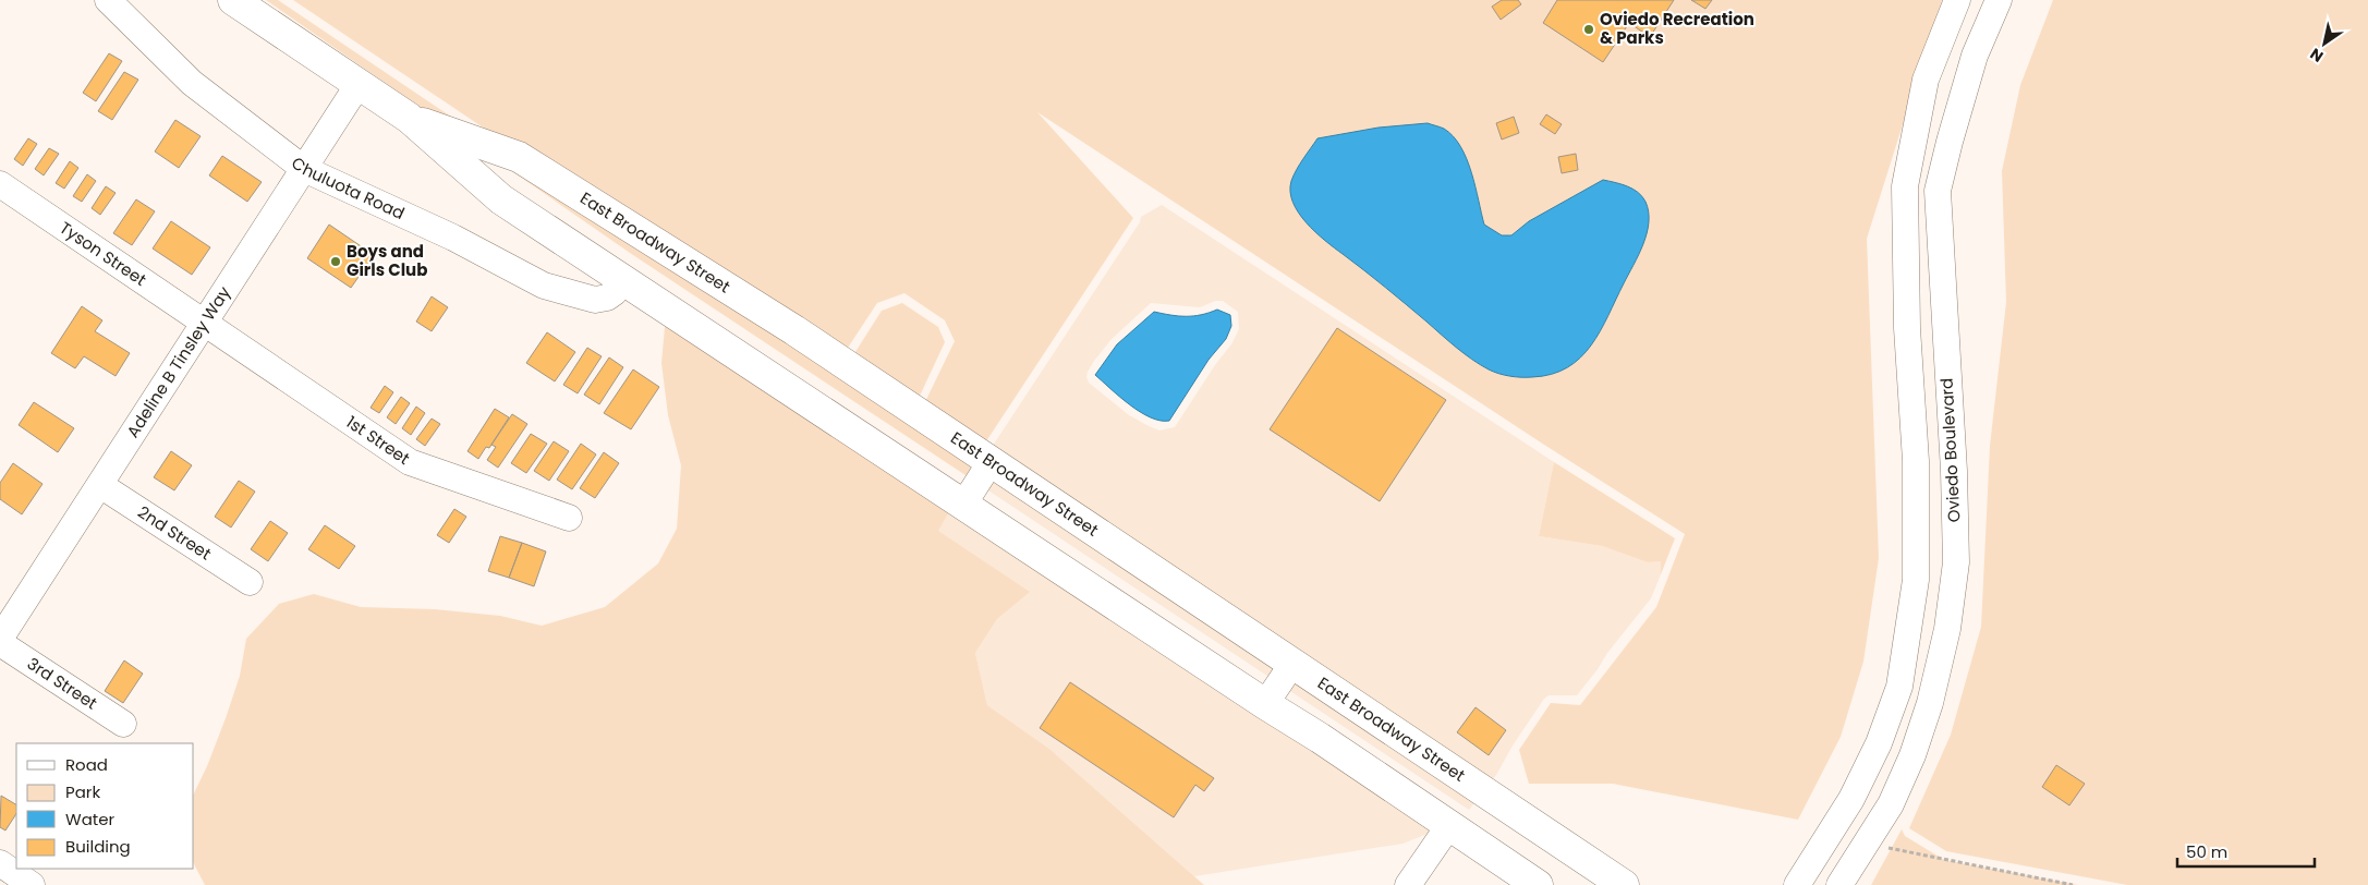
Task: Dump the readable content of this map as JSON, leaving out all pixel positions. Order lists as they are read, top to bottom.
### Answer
{
  "streets": {
    "main road": ["East Broadway Street"],
    "street": [
      "Chuluota Road",
      "Tyson Street",
      "Adeline B Tinsley Way",
      "1st Street",
      "Oviedo Boulevard",
      "2nd Street",
      "3rd Street"
    ]
  },
  "crossings": [
    ["Chuluota Road", "East Broadway Street"],
    ["Chuluota Road", "Adeline B Tinsley Way"],
    ["East Broadway Street", "Adeline B Tinsley Way"],
    ["Tyson Street", "Adeline B Tinsley Way"],
    ["Tyson Street", "1st Street"],
    ["Adeline B Tinsley Way", "1st Street"],
    ["Adeline B Tinsley Way", "2nd Street"],
    ["Adeline B Tinsley Way", "3rd Street"]
  ],
  "places": ["Oviedo Recreation & Parks", "Boys and Girls Club"],
  "legend": [
    "Road",
    "Park",
    "Water",
    "Building"
  ],
  "scale_bar": "50 m",
  "north": "bottom left"
}
